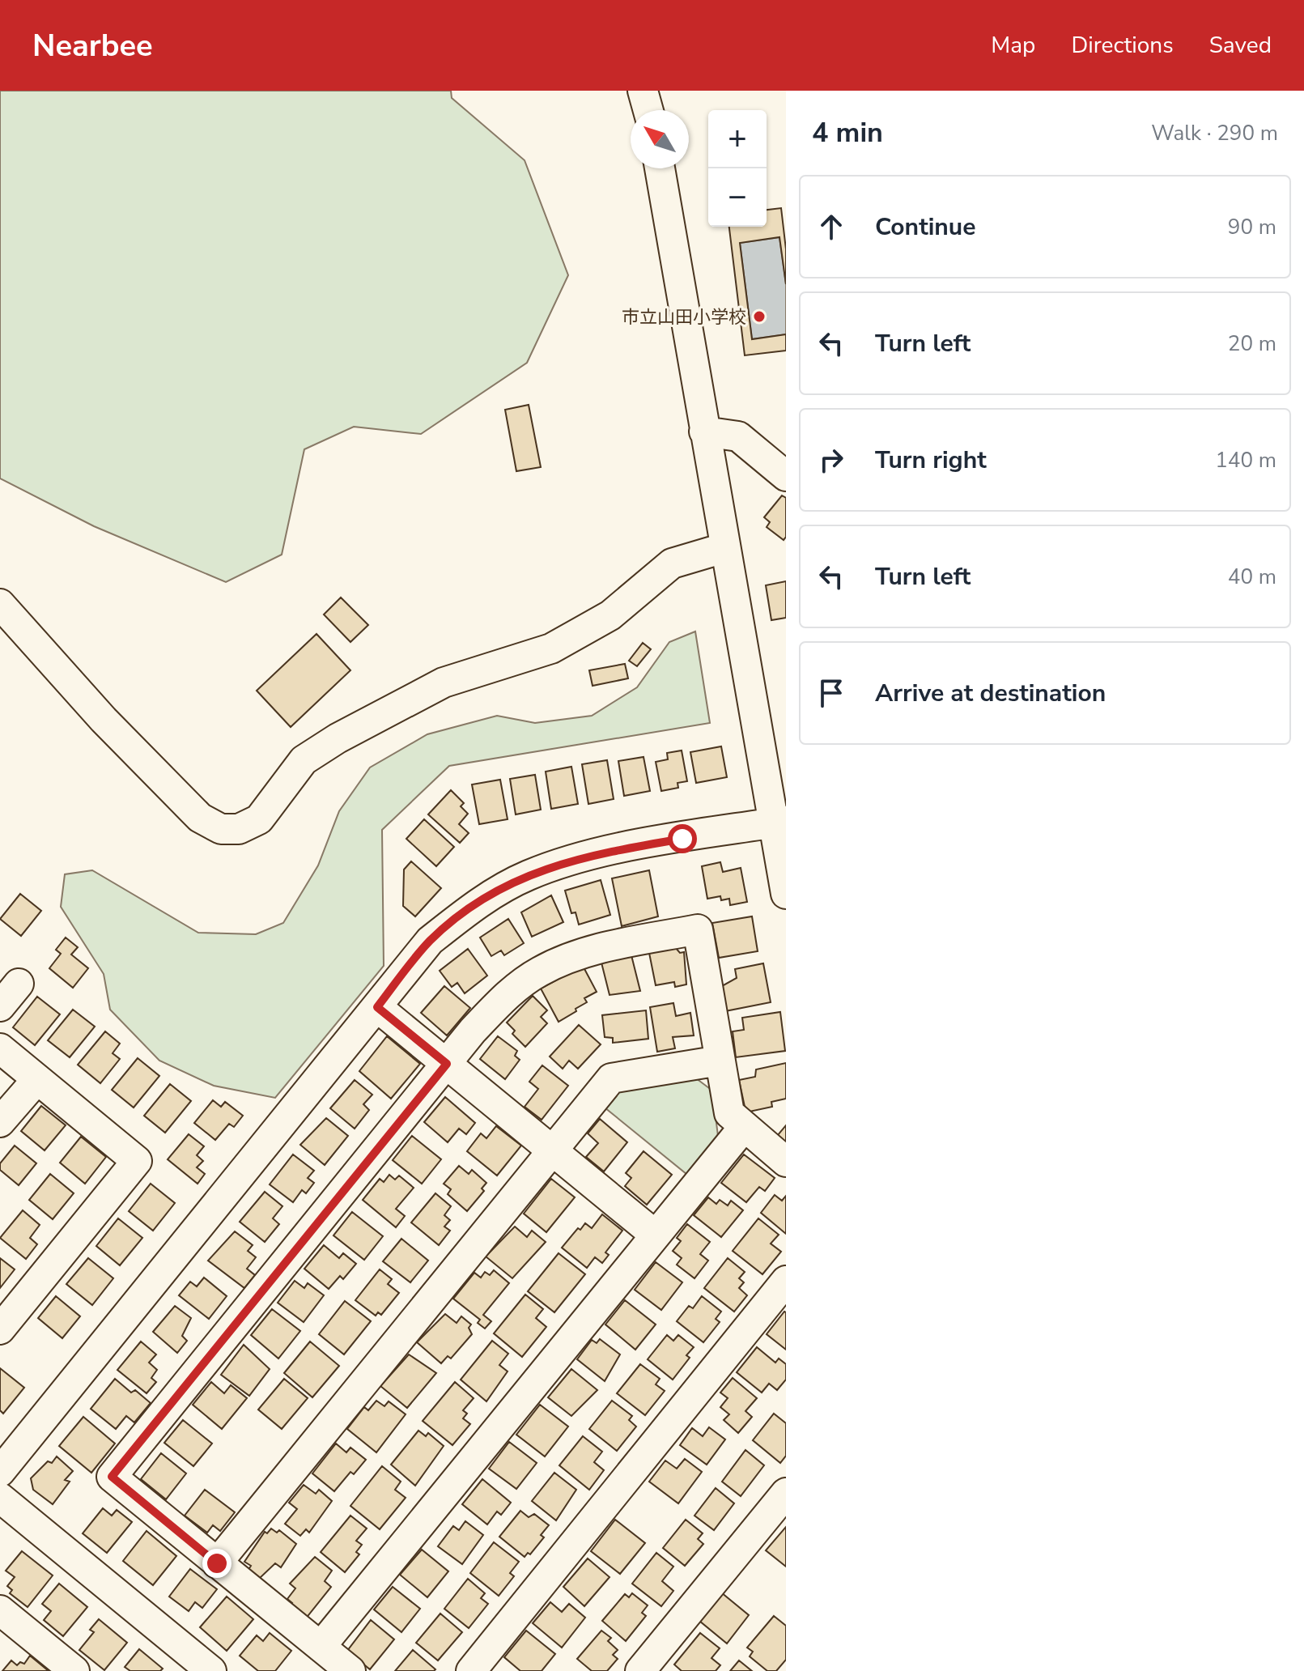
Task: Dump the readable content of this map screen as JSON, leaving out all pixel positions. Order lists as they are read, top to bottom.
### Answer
{
  "places": ["市立山田小学校"],
  "north": "top left",
  "page": {
    "header": "Nearbee",
    "nav": ["Map", "Directions", "Saved"],
    "heading": ["4 min", "Walk · 290 m"],
    "map_buttons": ["+", "−"],
    "list": [
      ["Continue", "90 m"],
      ["Turn left", "20 m"],
      ["Turn right", "140 m"],
      ["Turn left", "40 m"],
      "Arrive at destination"
    ]
  }
}
